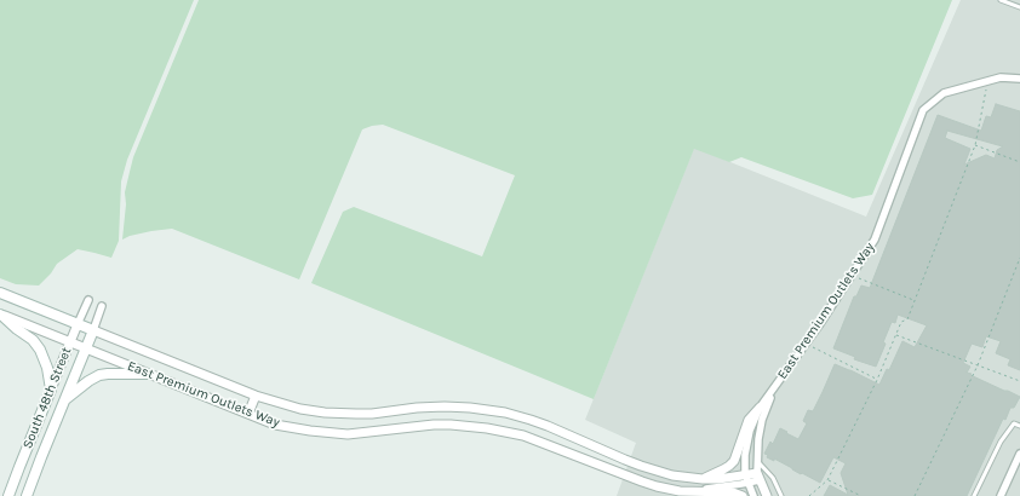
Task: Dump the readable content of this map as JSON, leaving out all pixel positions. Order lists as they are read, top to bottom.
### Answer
{
  "streets": {
    "main road": ["South 48th Street"],
    "street": ["East Premium Outlets Way"]
  },
  "crossings": [
    ["East Premium Outlets Way", "South 48th Street"]
  ]
}
